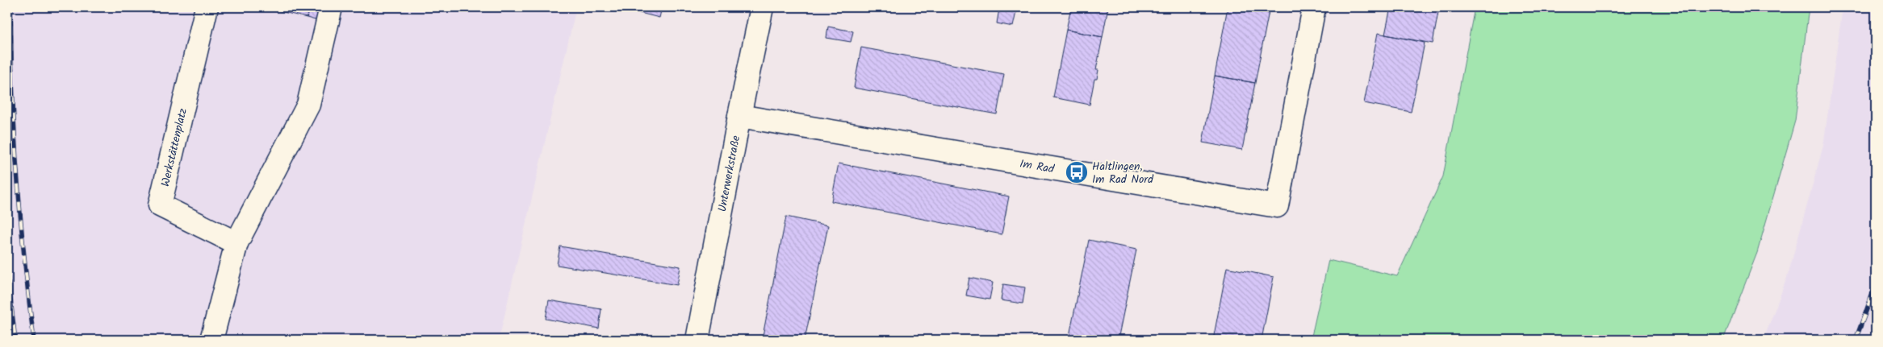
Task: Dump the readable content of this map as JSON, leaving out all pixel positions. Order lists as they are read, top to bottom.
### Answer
{
  "streets": {
    "street": ["Werkstättenplatz", "Im Rad", "Unterwerkstraße"]
  },
  "crossings": [
    ["Im Rad", "Unterwerkstraße"]
  ],
  "places": {
    "bus stop": ["Haltlingen, Im Rad Nord"]
  }
}
